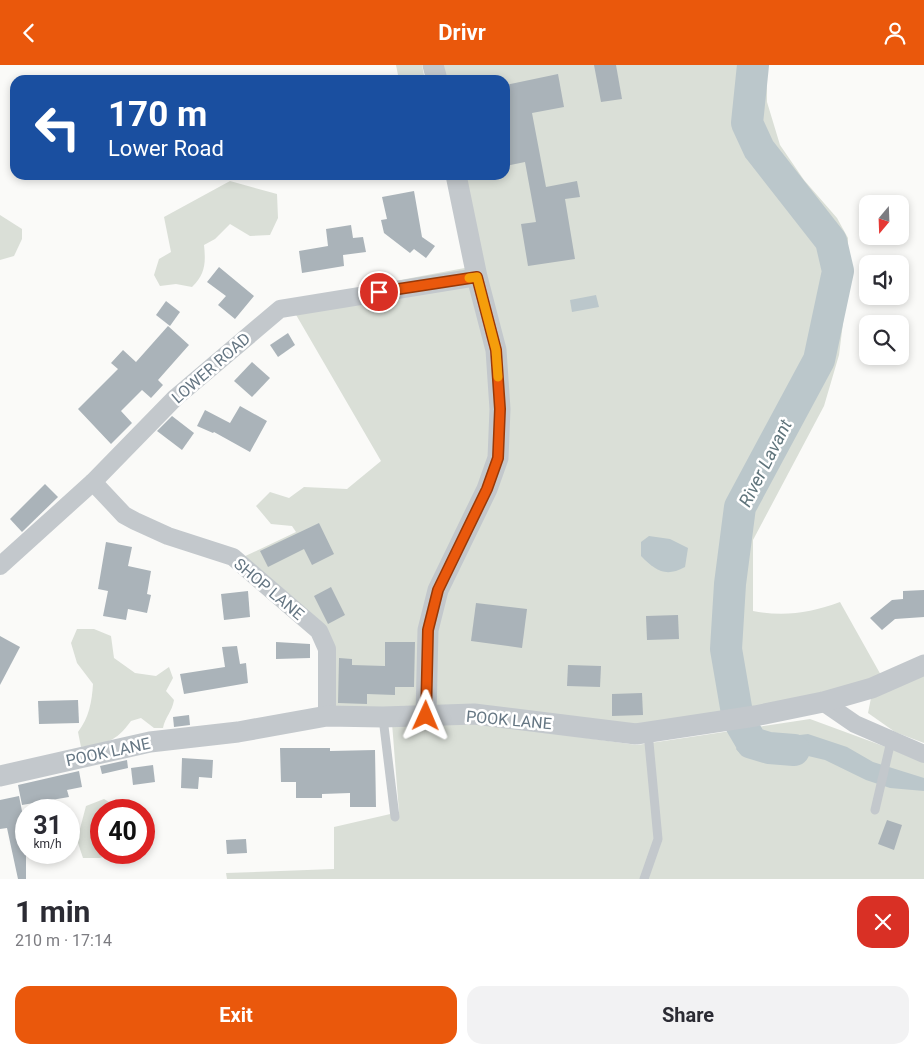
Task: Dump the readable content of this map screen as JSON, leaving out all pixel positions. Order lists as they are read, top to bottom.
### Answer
{
  "streets": {
    "street": ["LOWER ROAD", "SHOP LANE", "POOK LANE"]
  },
  "crossings": [
    ["LOWER ROAD", "SHOP LANE"],
    ["SHOP LANE", "POOK LANE"]
  ],
  "water": ["River Lavant"],
  "north": "bottom",
  "page": {
    "header": "Drivr",
    "turn": ["170 m", "Lower Road"],
    "speed": "31 km/h",
    "limit": "40",
    "heading": ["1 min", "210 m · 17:14"],
    "buttons": ["Exit", "Share"]
  }
}
